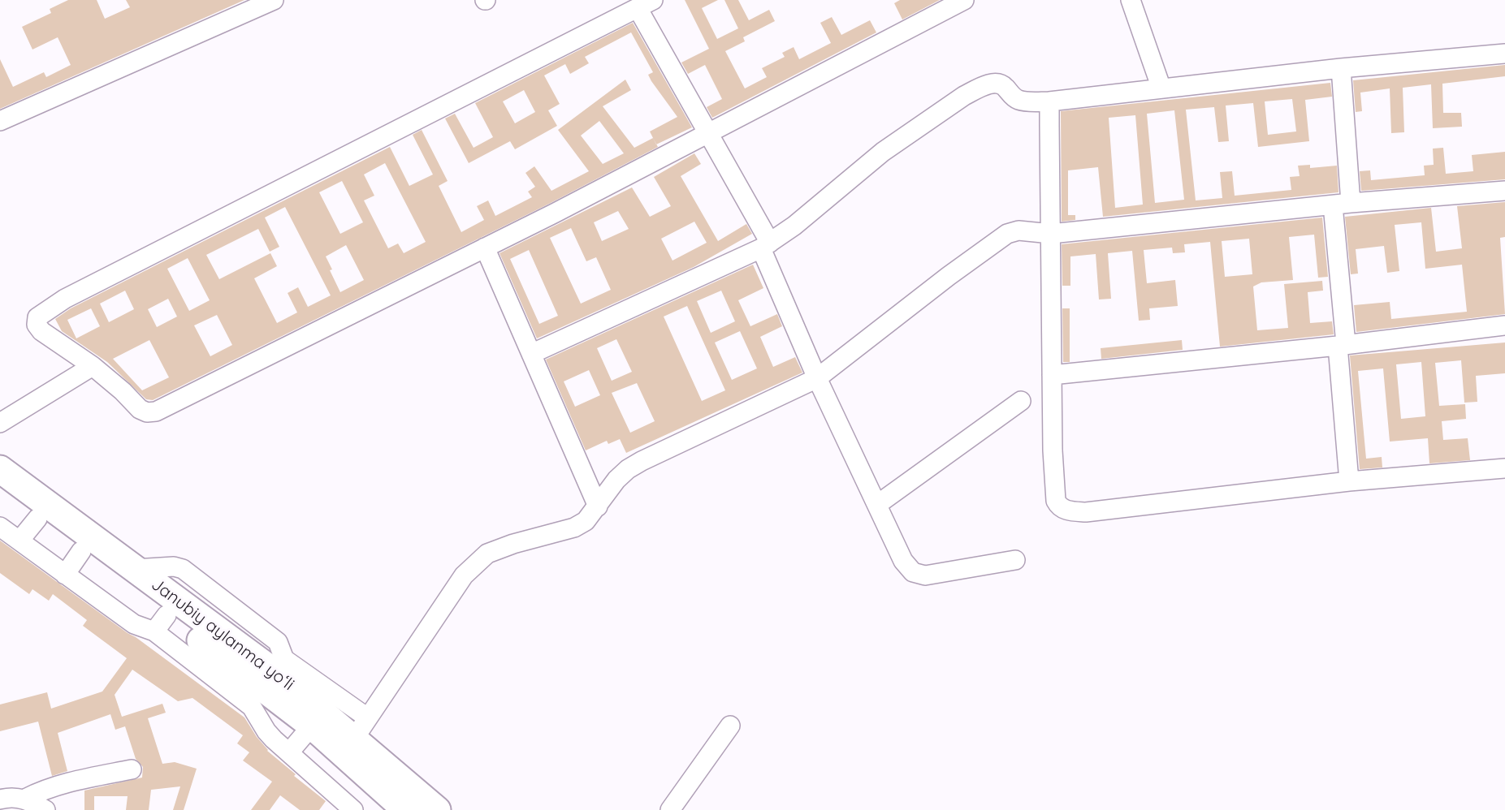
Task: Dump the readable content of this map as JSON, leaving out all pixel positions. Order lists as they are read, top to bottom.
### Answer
{
  "streets": {
    "highway": ["Janubiy aylanma yoʻli"]
  }
}
